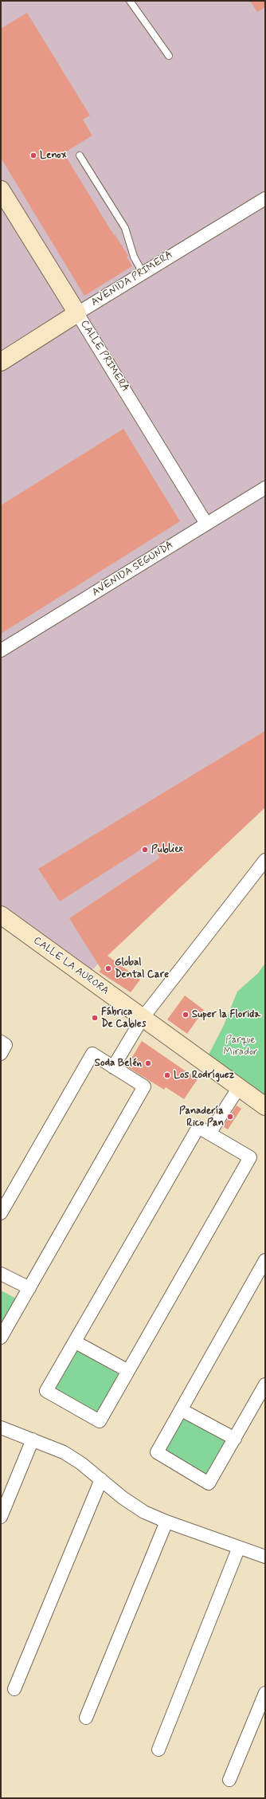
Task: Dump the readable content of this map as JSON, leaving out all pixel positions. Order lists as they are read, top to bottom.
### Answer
{
  "streets": {
    "street": [
      "AVENIDA PRIMERA",
      "CALLE PRIMERA",
      "AVENIDA SEGUNDA",
      "CALLE LA AURORA"
    ]
  },
  "crossings": [
    ["AVENIDA PRIMERA", "CALLE PRIMERA"],
    ["CALLE PRIMERA", "AVENIDA SEGUNDA"]
  ],
  "parks": ["Parque Mirador"],
  "places": [
    "Lenox",
    "Publiex",
    "Global Dental Care",
    "Super la Florida",
    "Fábrica De Cables",
    "Soda Belén",
    "Los Rodríguez",
    "Panadería Rico Pan"
  ]
}
